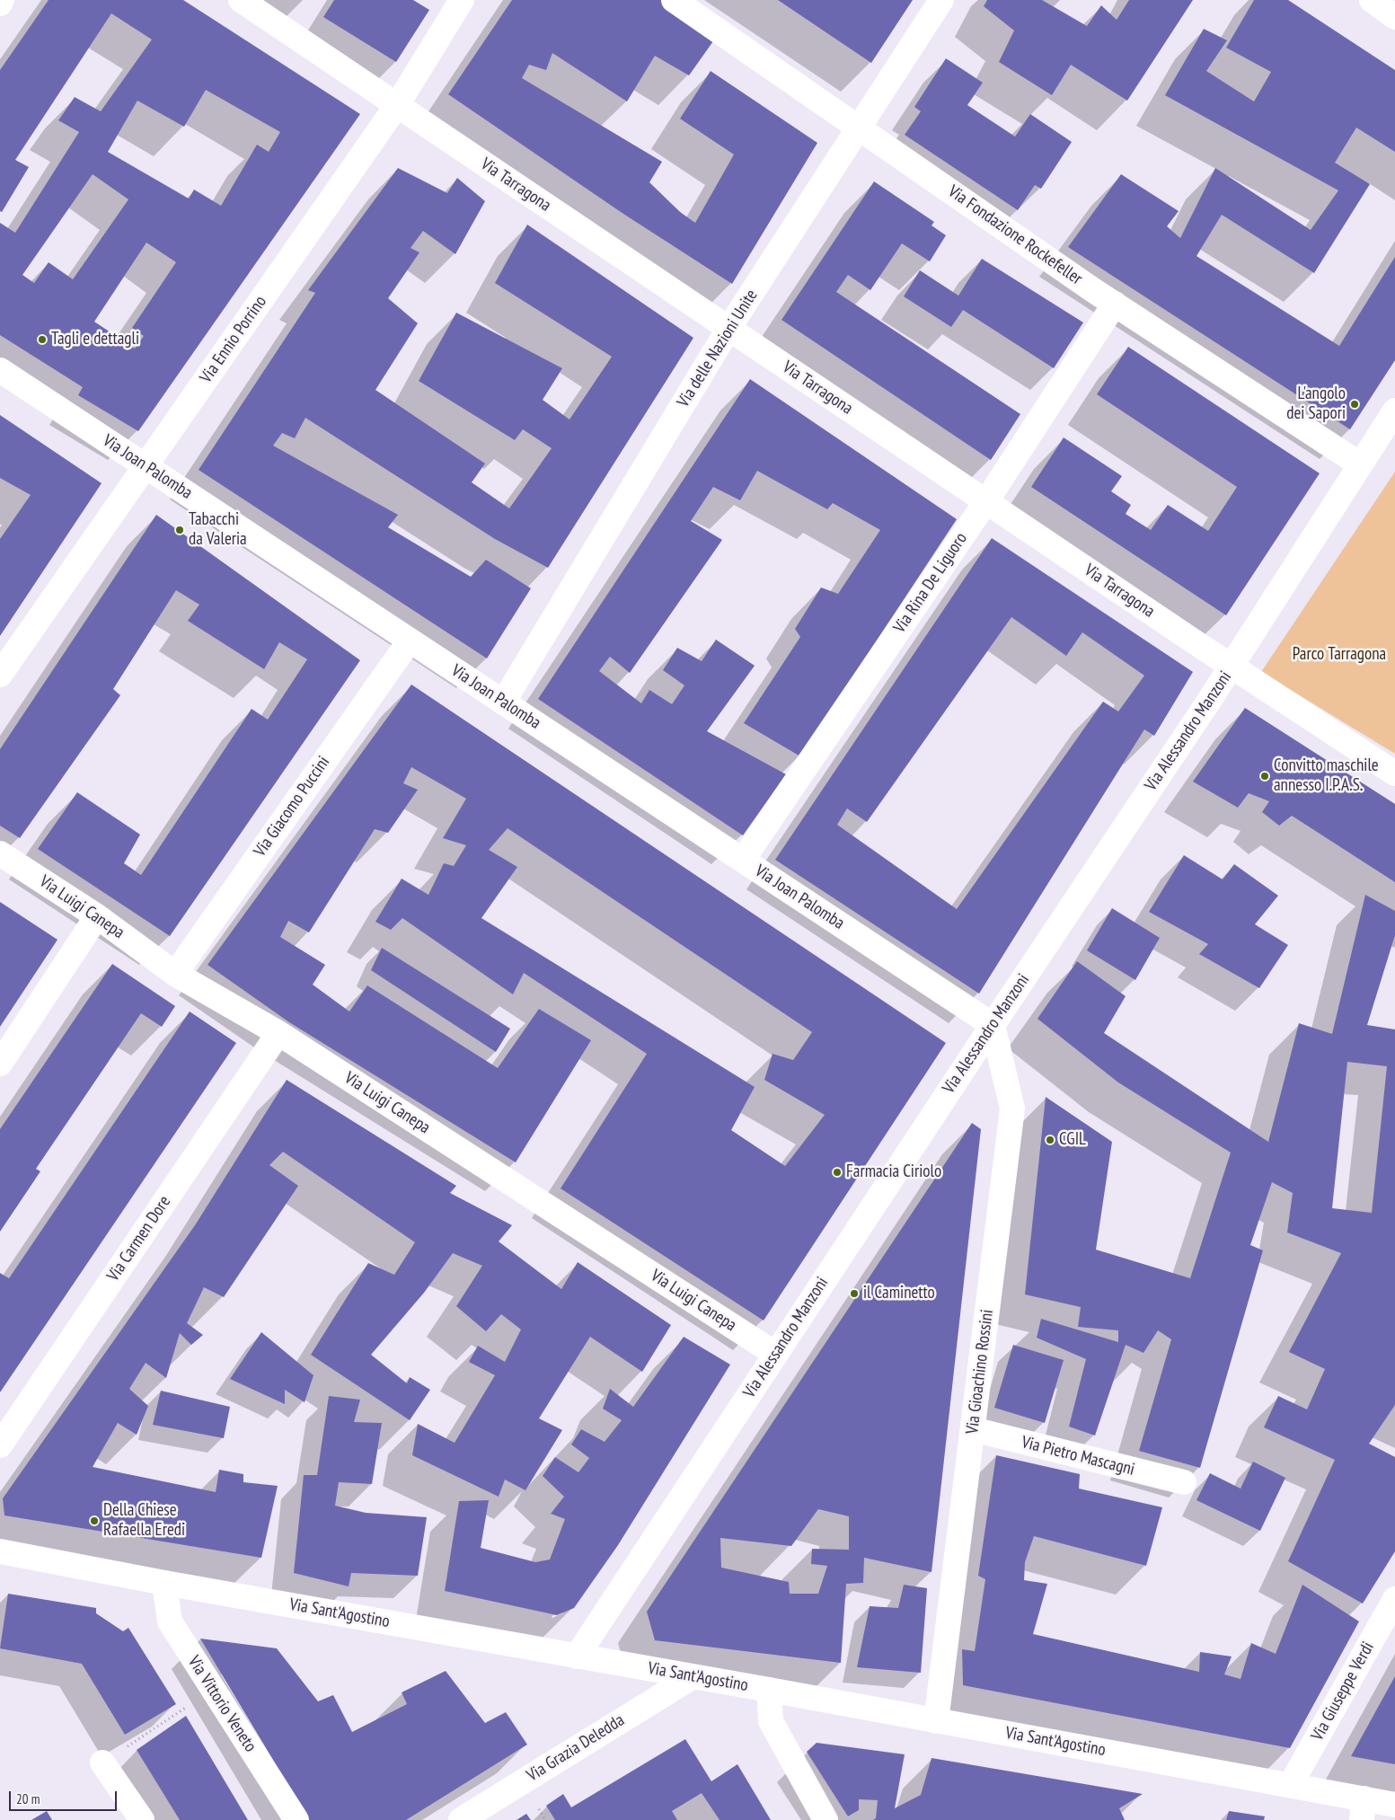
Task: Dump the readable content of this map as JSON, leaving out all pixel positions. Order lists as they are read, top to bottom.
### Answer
{
  "streets": {
    "street": [
      "Via Tarragona",
      "Via Fondazione Rockefeller",
      "Via Ennio Porrino",
      "Via delle Nazioni Unite",
      "Via Joan Palomba",
      "Via Rina De Liguoro",
      "Via Alessandro Manzoni",
      "Via Giacomo Puccini",
      "Via Luigi Canepa",
      "Via Carmen Dore",
      "Via Gioachino Rossini",
      "Via Pietro Mascagni",
      "Via Sant'Agostino",
      "Via Giuseppe Verdi",
      "Via Vittorio Veneto",
      "Via Grazia Deledda"
    ]
  },
  "crossings": [
    ["Via Tarragona", "Via Ennio Porrino"],
    ["Via Tarragona", "Via delle Nazioni Unite"],
    ["Via Tarragona", "Via Rina De Liguoro"],
    ["Via Tarragona", "Via Alessandro Manzoni"],
    ["Via Fondazione Rockefeller", "Via delle Nazioni Unite"],
    ["Via Fondazione Rockefeller", "Via Rina De Liguoro"],
    ["Via Fondazione Rockefeller", "Via Alessandro Manzoni"],
    ["Via Ennio Porrino", "Via Joan Palomba"],
    ["Via delle Nazioni Unite", "Via Joan Palomba"],
    ["Via Joan Palomba", "Via Rina De Liguoro"],
    ["Via Joan Palomba", "Via Alessandro Manzoni"],
    ["Via Joan Palomba", "Via Giacomo Puccini"],
    ["Via Joan Palomba", "Via Gioachino Rossini"],
    ["Via Alessandro Manzoni", "Via Luigi Canepa"],
    ["Via Alessandro Manzoni", "Via Gioachino Rossini"],
    ["Via Alessandro Manzoni", "Via Sant'Agostino"],
    ["Via Giacomo Puccini", "Via Luigi Canepa"],
    ["Via Luigi Canepa", "Via Carmen Dore"],
    ["Via Gioachino Rossini", "Via Pietro Mascagni"],
    ["Via Gioachino Rossini", "Via Sant'Agostino"],
    ["Via Sant'Agostino", "Via Giuseppe Verdi"],
    ["Via Sant'Agostino", "Via Vittorio Veneto"],
    ["Via Sant'Agostino", "Via Grazia Deledda"]
  ],
  "parks": ["Parco Tarragona"],
  "places": [
    "Tagli e dettagli",
    "L'angolo dei Sapori",
    "Tabacchi da Valeria",
    "Convitto maschile annesso I.P.A.S.",
    "CGIL",
    "Farmacia Ciriolo",
    "il Caminetto",
    "Della Chiese Rafaella Eredi"
  ],
  "scale_bar": "20 m"
}
